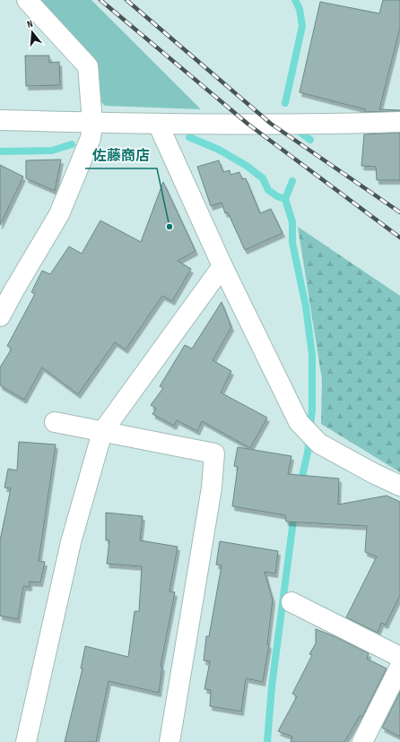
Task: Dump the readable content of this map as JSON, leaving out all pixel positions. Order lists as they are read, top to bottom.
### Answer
{
  "places": ["佐藤商店"],
  "north": "top"
}
